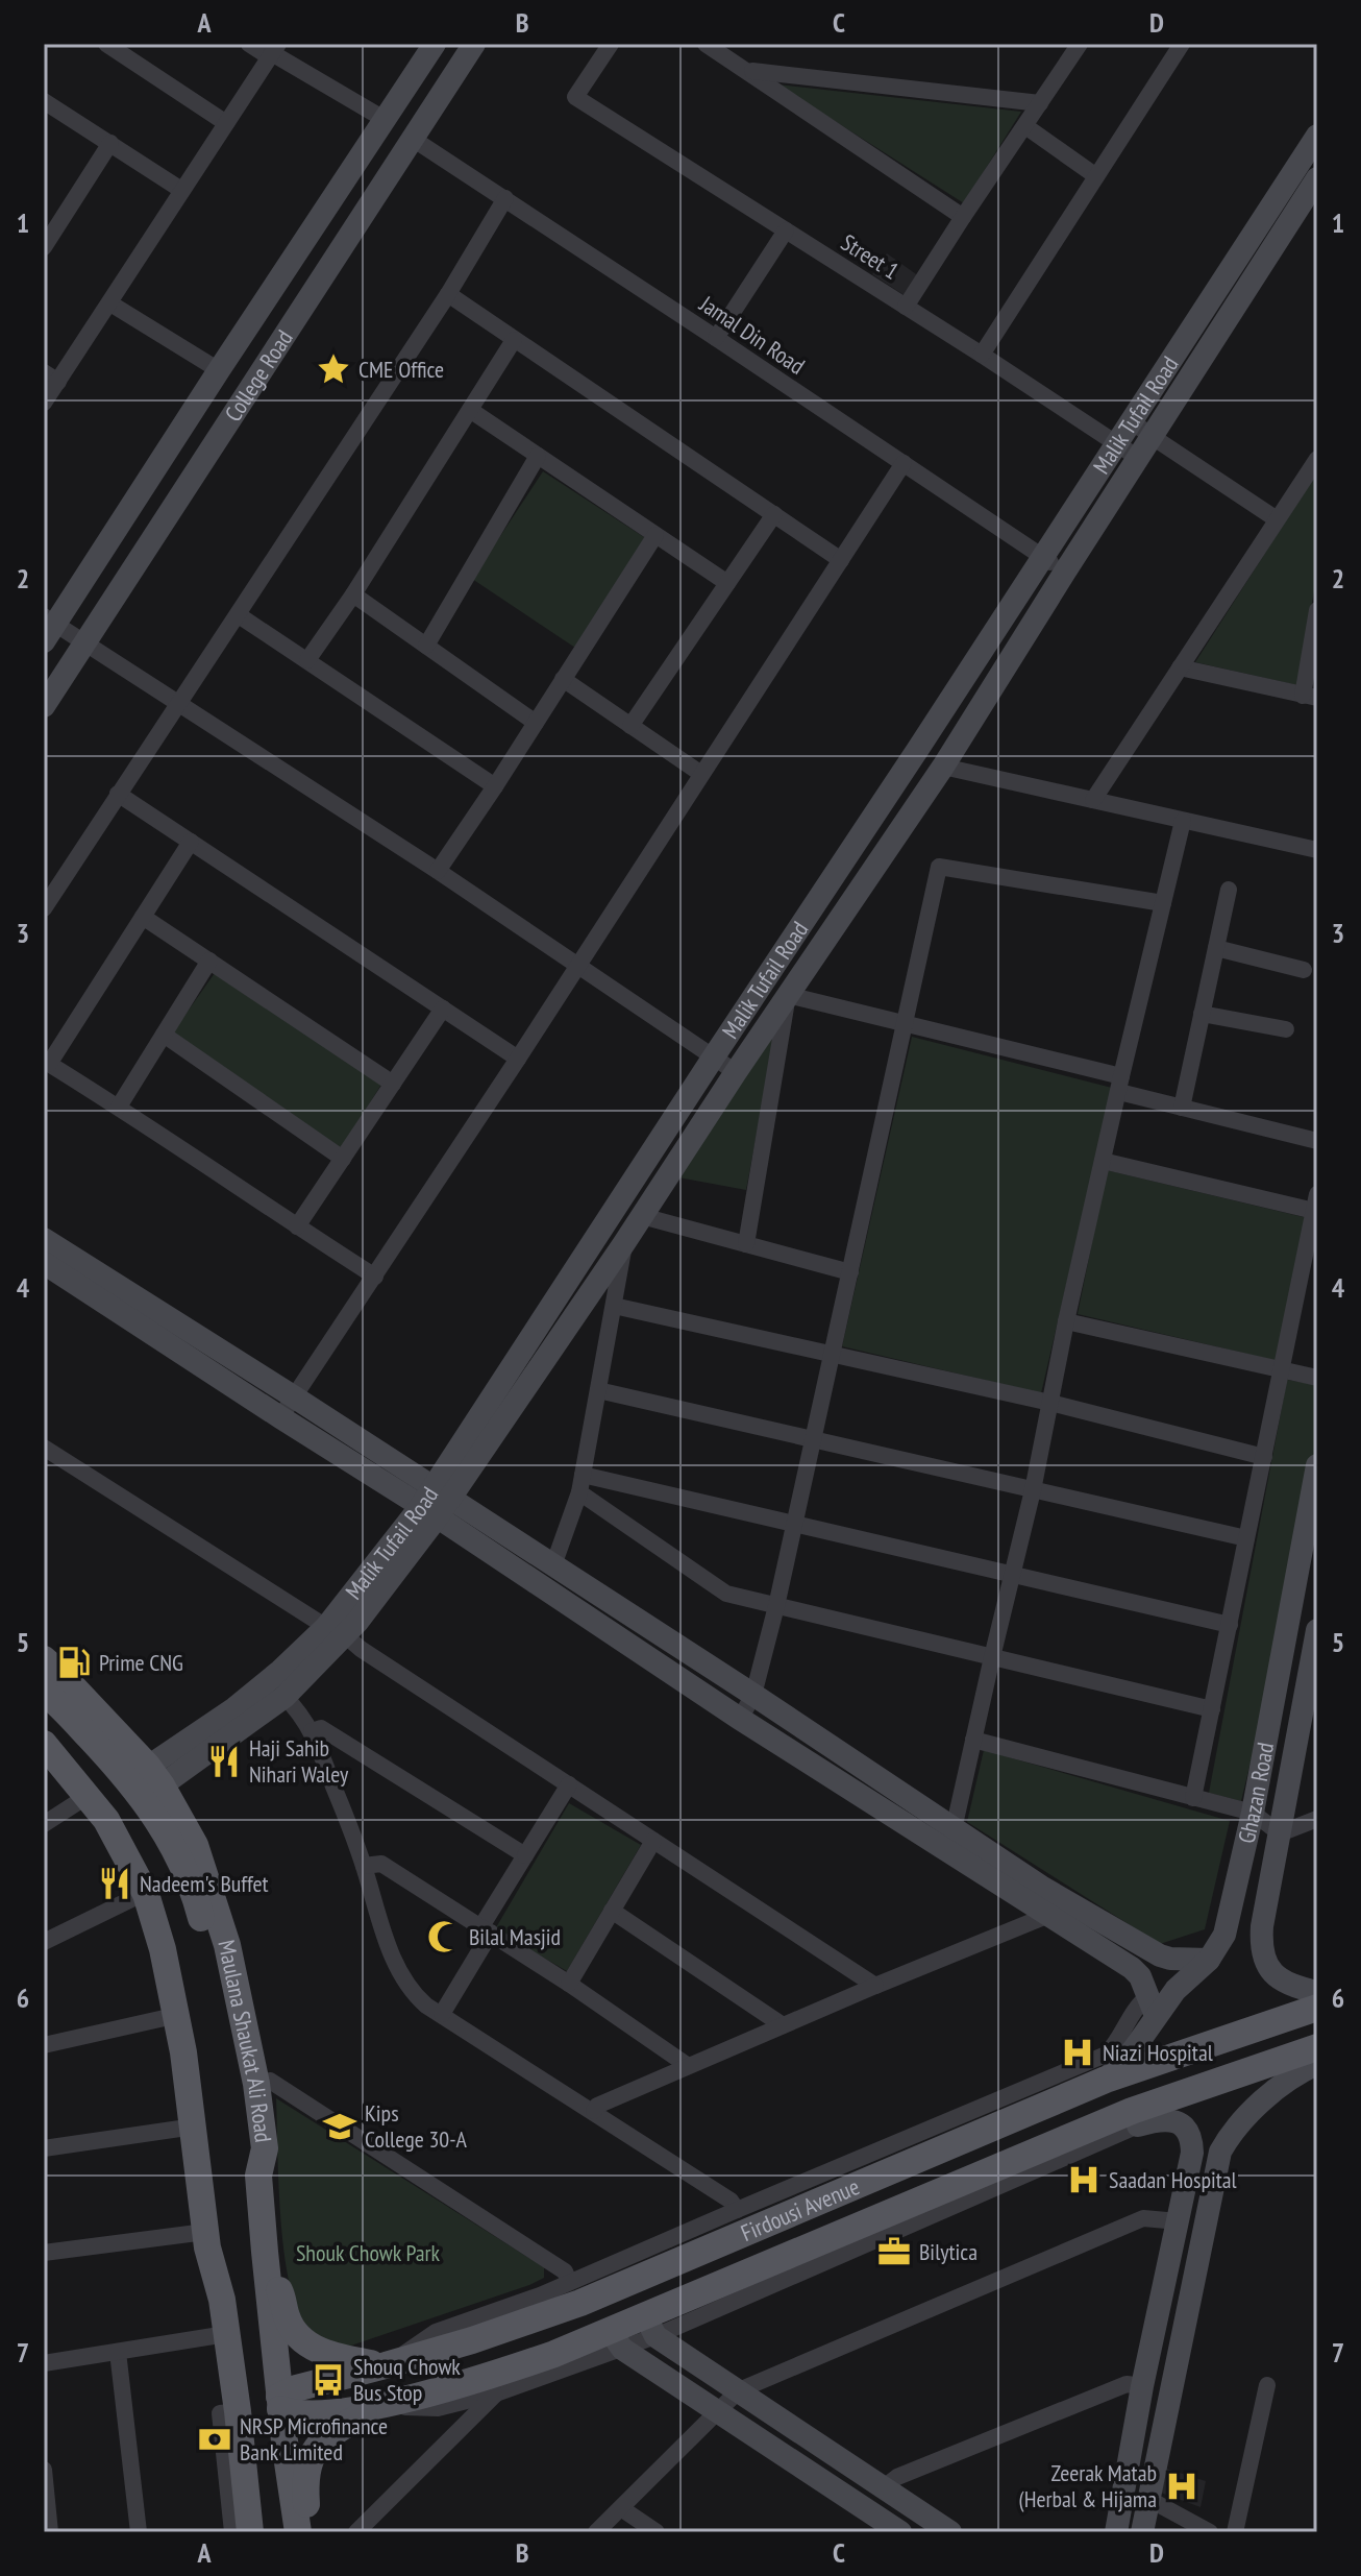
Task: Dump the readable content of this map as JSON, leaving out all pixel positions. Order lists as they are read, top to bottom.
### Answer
{
  "streets": {
    "main road": ["Maulana Shaukat Ali Road", "Firdousi Avenue"],
    "street": [
      "Street 1",
      "Jamal Din Road",
      "College Road",
      "Malik Tufail Road",
      "Ghazan Road"
    ]
  },
  "crossings": [
    ["Street 1", "Malik Tufail Road"],
    ["Jamal Din Road", "College Road"],
    ["Jamal Din Road", "Malik Tufail Road"],
    ["Malik Tufail Road", "Maulana Shaukat Ali Road"],
    ["Ghazan Road", "Firdousi Avenue"],
    ["Maulana Shaukat Ali Road", "Firdousi Avenue"]
  ],
  "parks": ["Shouk Chowk Park"],
  "places": {
    "place": ["CME Office"],
    "fuel station": ["Prime CNG"],
    "restaurant": ["Haji Sahib Nihari Waley", "Nadeem's Buffet"],
    "mosque": ["Bilal Masjid"],
    "hospital": ["Niazi Hospital", "Saadan Hospital", "Zeerak Matab (Herbal & Hijama"],
    "school or university": ["Kips College 30-A"],
    "office": ["Bilytica"],
    "bus stop": ["Shouq Chowk Bus Stop"],
    "bank": ["NRSP Microfinance Bank Limited"]
  },
  "grid": {
    "columns": [
      "A",
      "B",
      "C",
      "D"
    ],
    "rows": [
      "1",
      "2",
      "3",
      "4",
      "5",
      "6",
      "7"
    ]
  }
}
